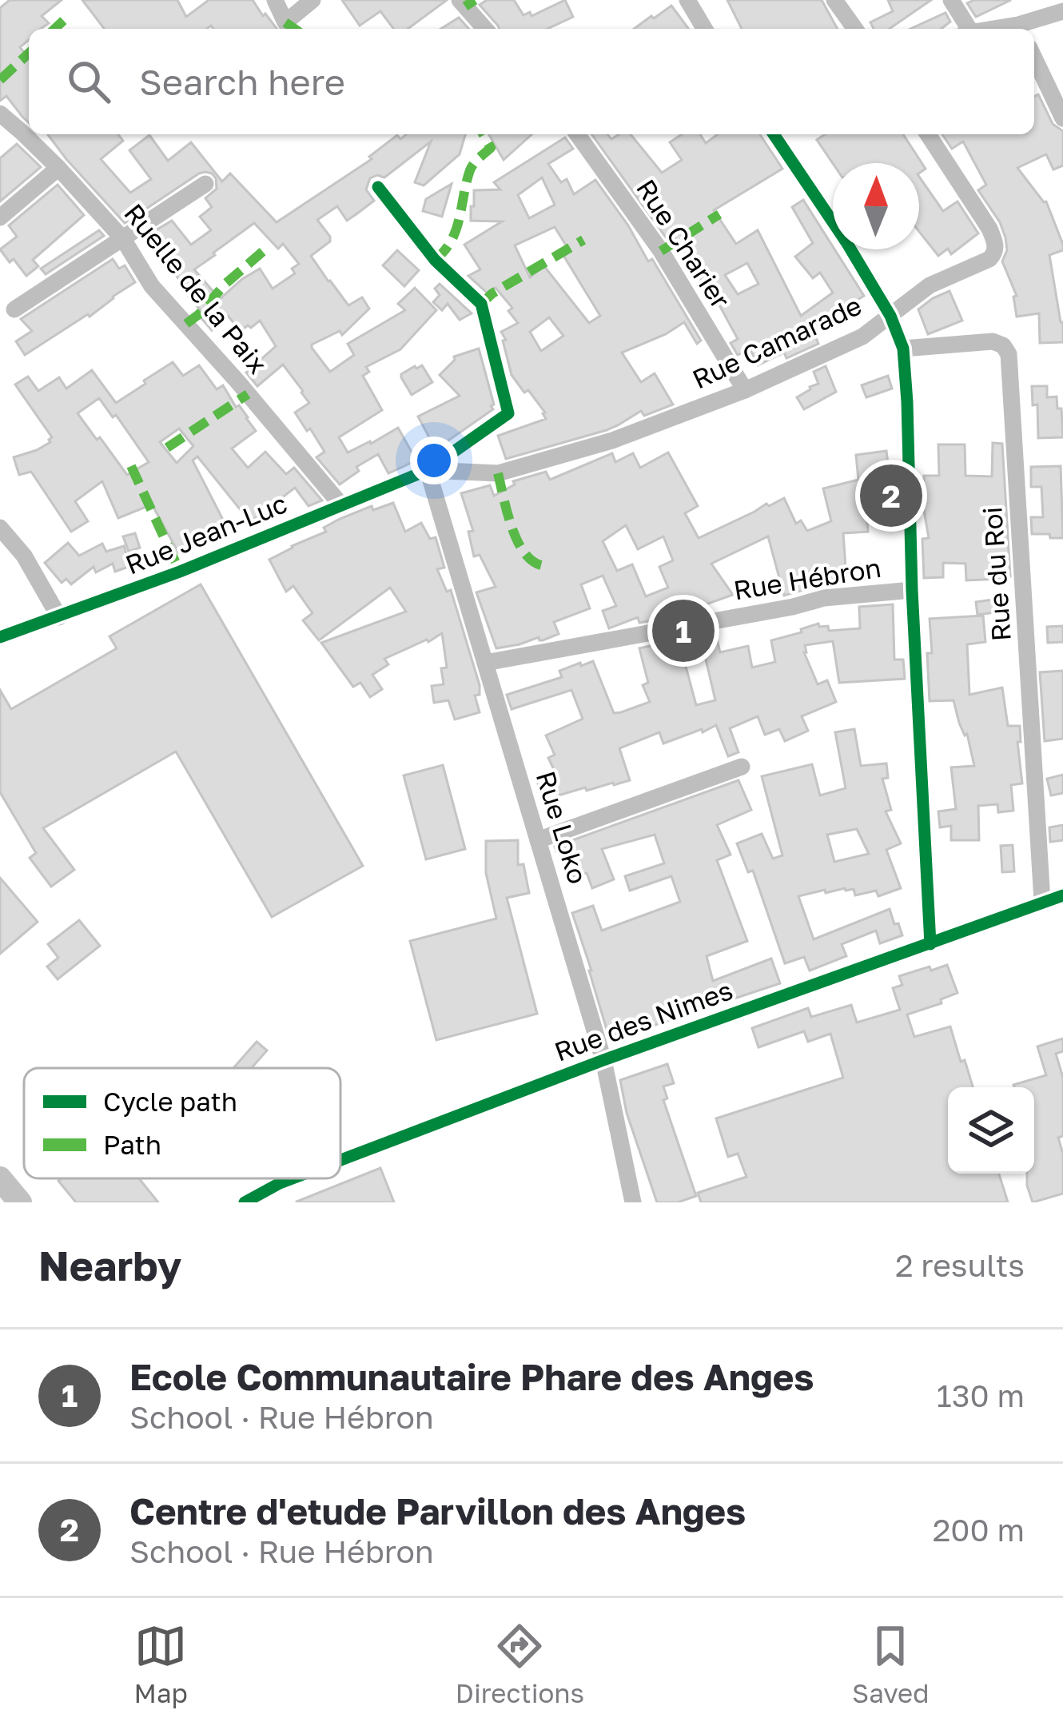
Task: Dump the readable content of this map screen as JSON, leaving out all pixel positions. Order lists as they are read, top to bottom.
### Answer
{
  "streets": {
    "street": [
      "Rue Charier",
      "Ruelle de la Paix",
      "Rue Camarade",
      "Rue Jean-Luc",
      "Rue du Roi",
      "Rue Hébron",
      "Rue Loko",
      "Rue des Nimes"
    ]
  },
  "crossings": [
    ["Rue Charier", "Rue Camarade"],
    ["Ruelle de la Paix", "Rue Jean-Luc"],
    ["Rue Camarade", "Rue Jean-Luc"],
    ["Rue Camarade", "Rue Loko"],
    ["Rue Jean-Luc", "Rue Loko"],
    ["Rue du Roi", "Rue des Nimes"],
    ["Rue Hébron", "Rue Loko"],
    ["Rue Loko", "Rue des Nimes"]
  ],
  "legend": ["Cycle path", "Path"],
  "north": "top",
  "page": {
    "search": "Search here",
    "pins": ["2", "1"],
    "heading": ["Nearby", "2 results"],
    "list": [
      {
        "mark": "1",
        "name": "Ecole Communautaire Phare des Anges",
        "note": "School · Rue Hébron",
        "value": "130 m"
      },
      {
        "mark": "2",
        "name": "Centre d'etude Parvillon des Anges",
        "note": "School · Rue Hébron",
        "value": "200 m"
      }
    ],
    "nav": ["Map", "Directions", "Saved"]
  }
}
